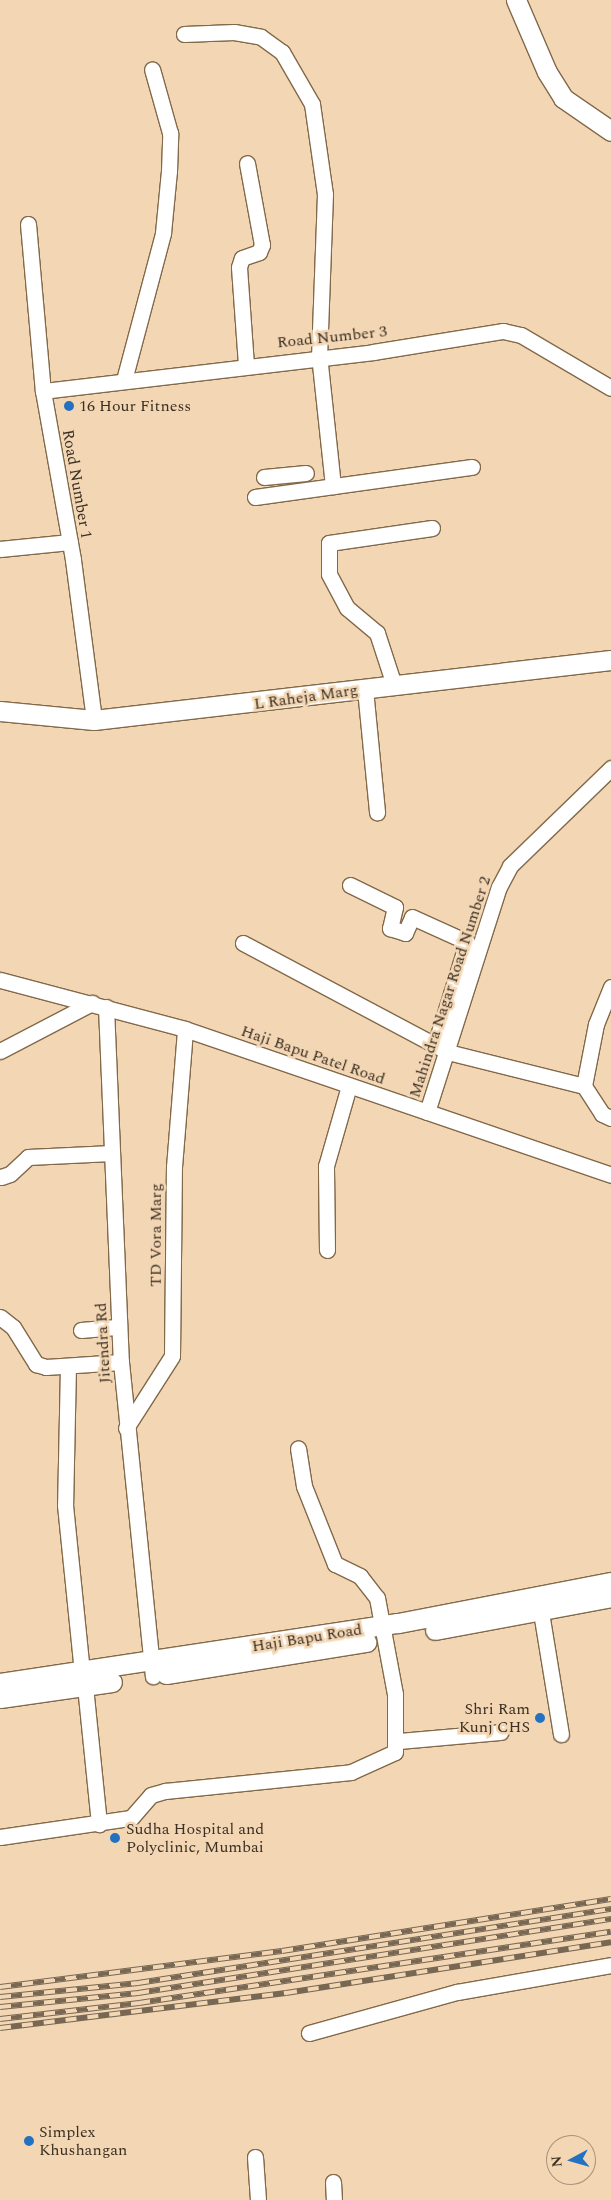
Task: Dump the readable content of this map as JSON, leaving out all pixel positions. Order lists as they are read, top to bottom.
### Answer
{
  "streets": {
    "street": [
      "Road Number 3",
      "Road Number 1",
      "L Raheja Marg",
      "Mahindra Nagar Road Number 2",
      "Haji Bapu Patel Road",
      "TD Vora Marg",
      "Jitendra Rd",
      "Haji Bapu Road"
    ]
  },
  "crossings": [
    ["Road Number 3", "Road Number 1"],
    ["Road Number 1", "L Raheja Marg"],
    ["Mahindra Nagar Road Number 2", "Haji Bapu Patel Road"],
    ["Haji Bapu Patel Road", "TD Vora Marg"],
    ["Haji Bapu Patel Road", "Jitendra Rd"],
    ["TD Vora Marg", "Jitendra Rd"],
    ["Jitendra Rd", "Haji Bapu Road"]
  ],
  "places": [
    "16 Hour Fitness",
    "Shri Ram Kunj CHS",
    "Sudha Hospital and Polyclinic, Mumbai",
    "Simplex Khushangan"
  ],
  "north": "left"
}
